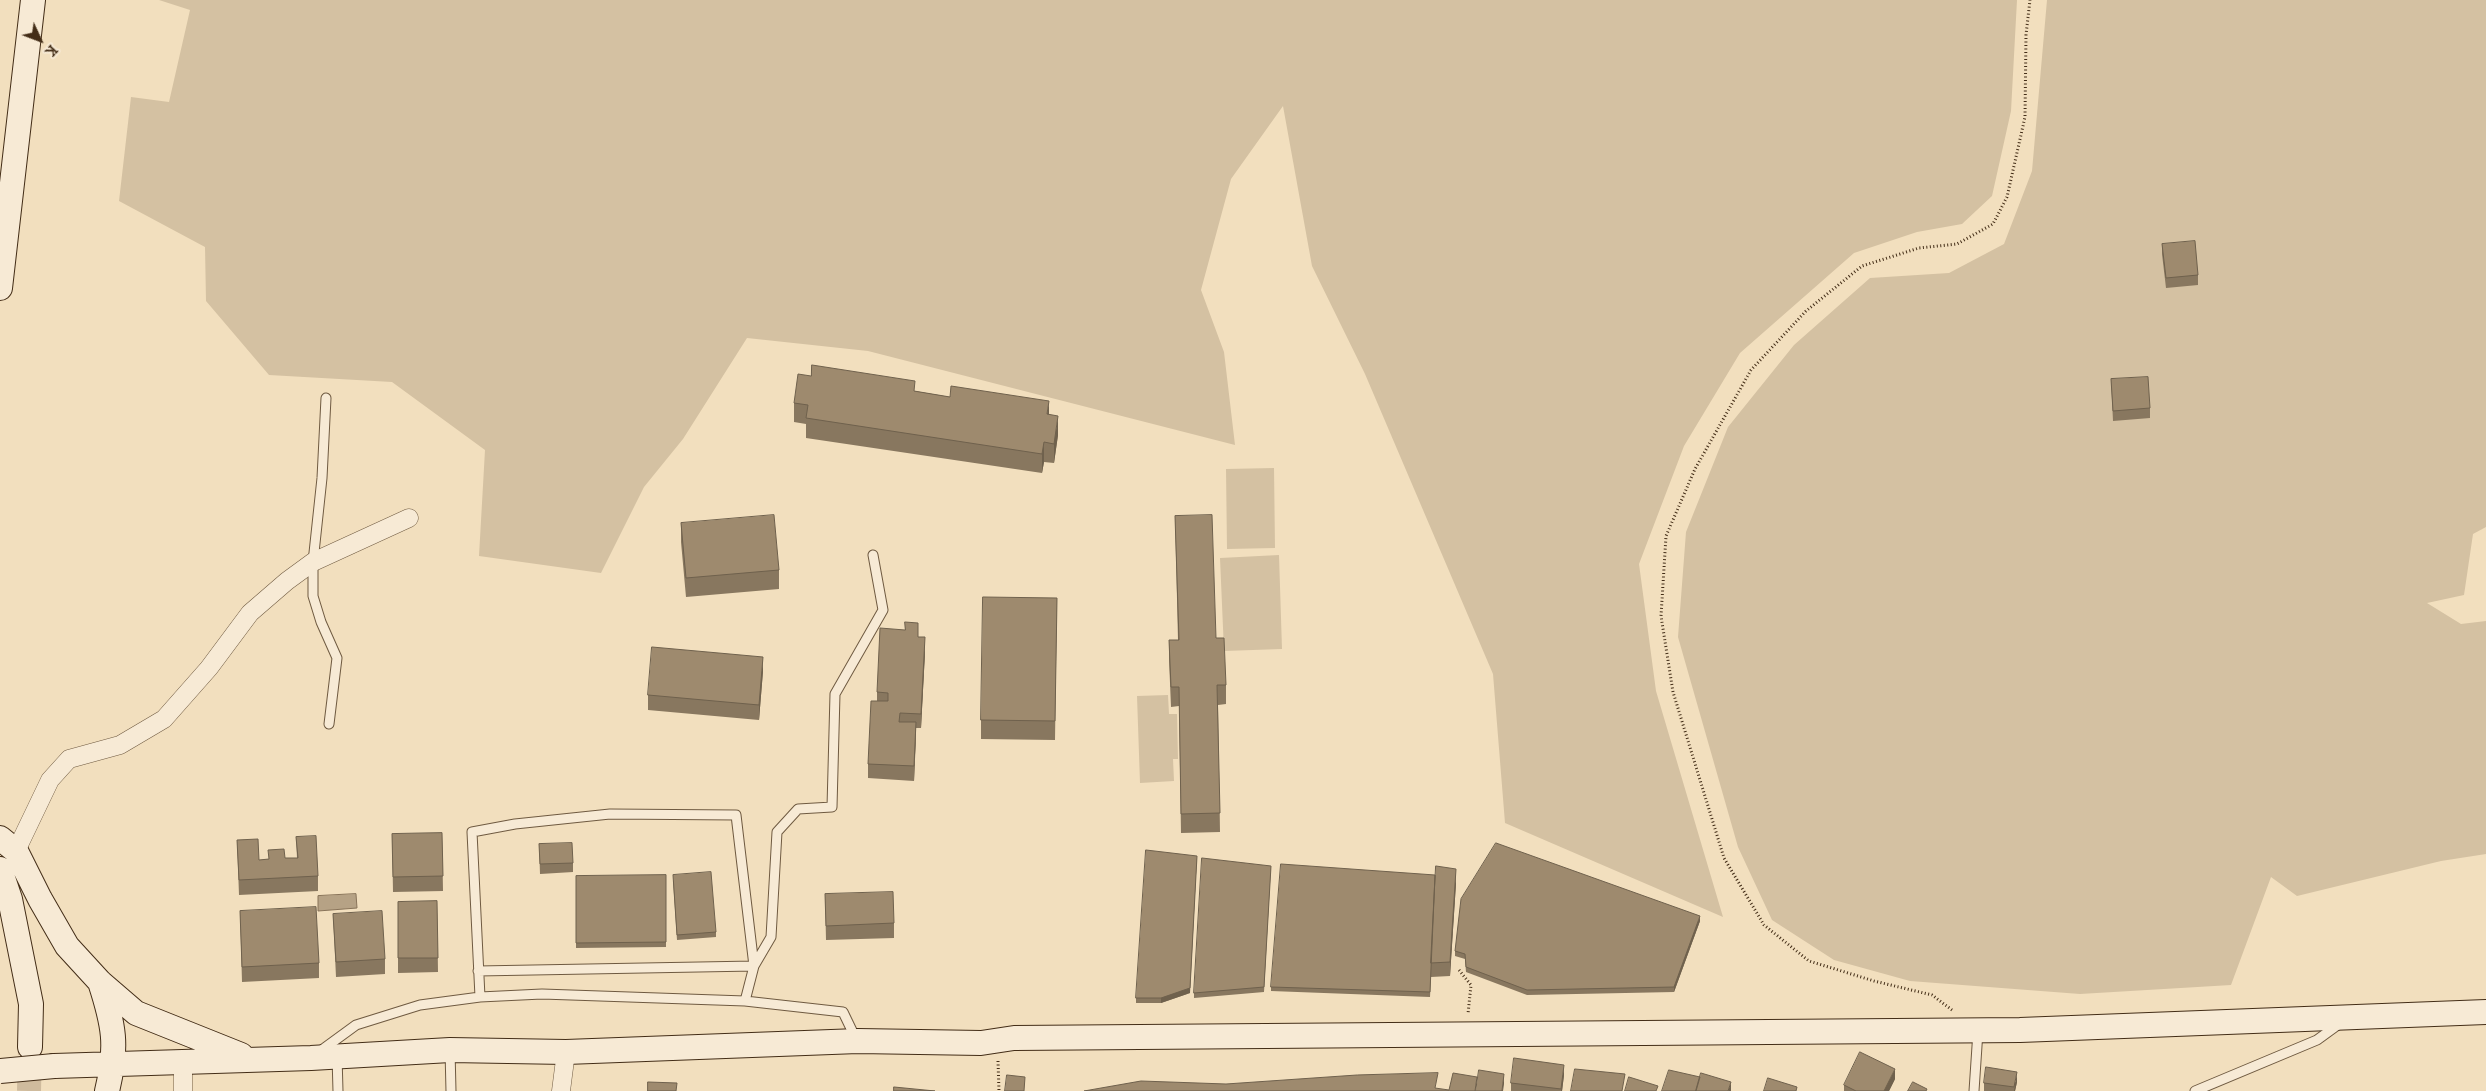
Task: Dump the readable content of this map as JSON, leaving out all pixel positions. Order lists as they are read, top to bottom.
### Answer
{
  "north": "bottom right"
}
